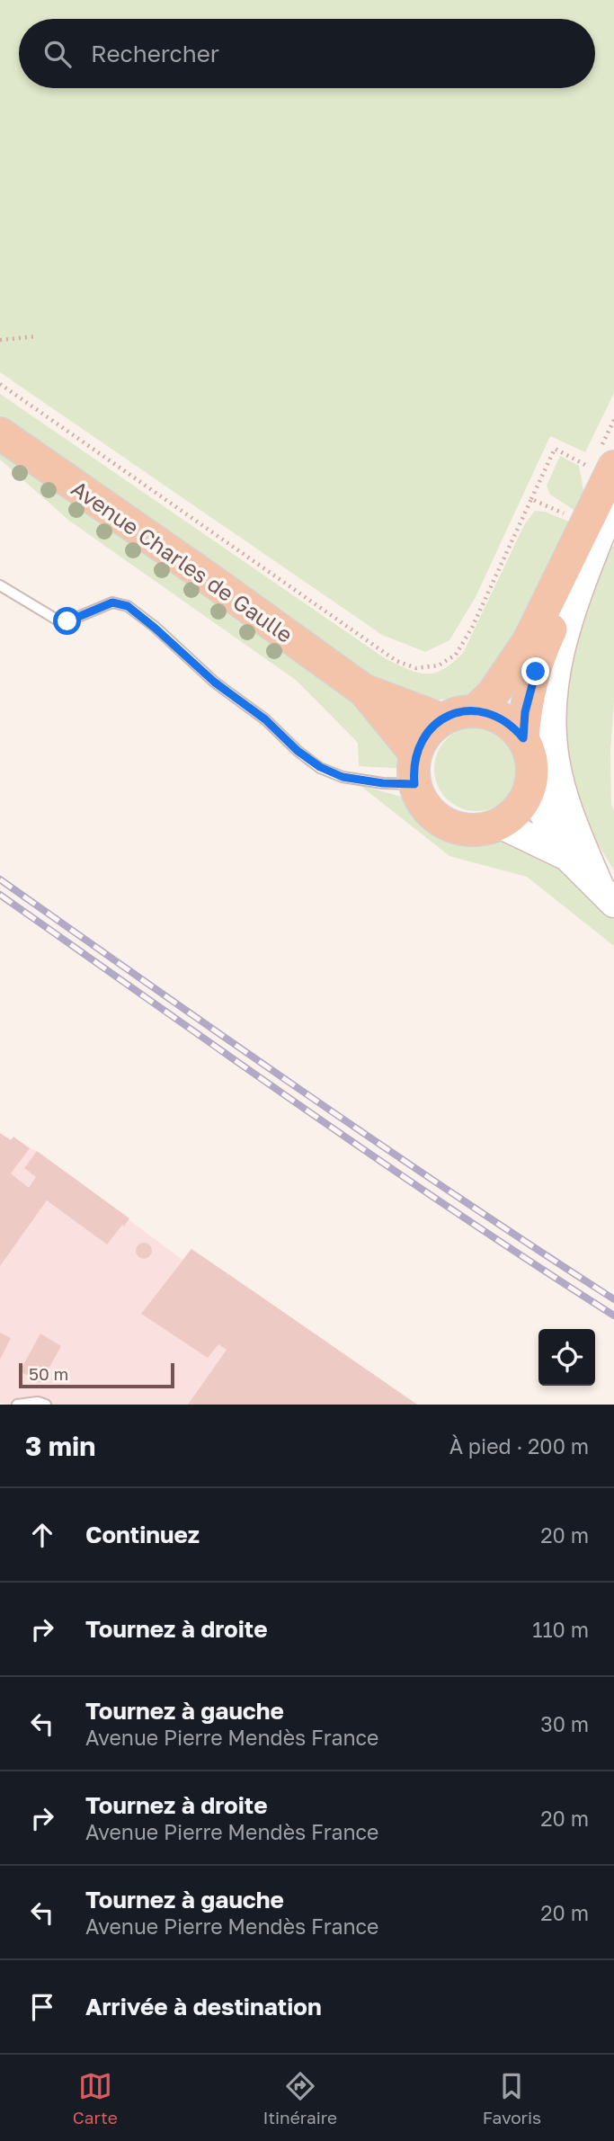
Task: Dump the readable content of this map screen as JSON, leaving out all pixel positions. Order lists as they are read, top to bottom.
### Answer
{
  "streets": {
    "main road": ["Avenue Charles de Gaulle"]
  },
  "scale_bar": "50 m",
  "page": {
    "search": "Rechercher",
    "scale": "50 m",
    "heading": ["3 min", "À pied · 200 m"],
    "list": [
      ["Continuez", "20 m"],
      ["Tournez à droite", "110 m"],
      ["Tournez à gauche", "Avenue Pierre Mendès France", "30 m"],
      ["Tournez à droite", "Avenue Pierre Mendès France", "20 m"],
      ["Tournez à gauche", "Avenue Pierre Mendès France", "20 m"],
      "Arrivée à destination"
    ],
    "nav": ["Carte", "Itinéraire", "Favoris"]
  }
}
